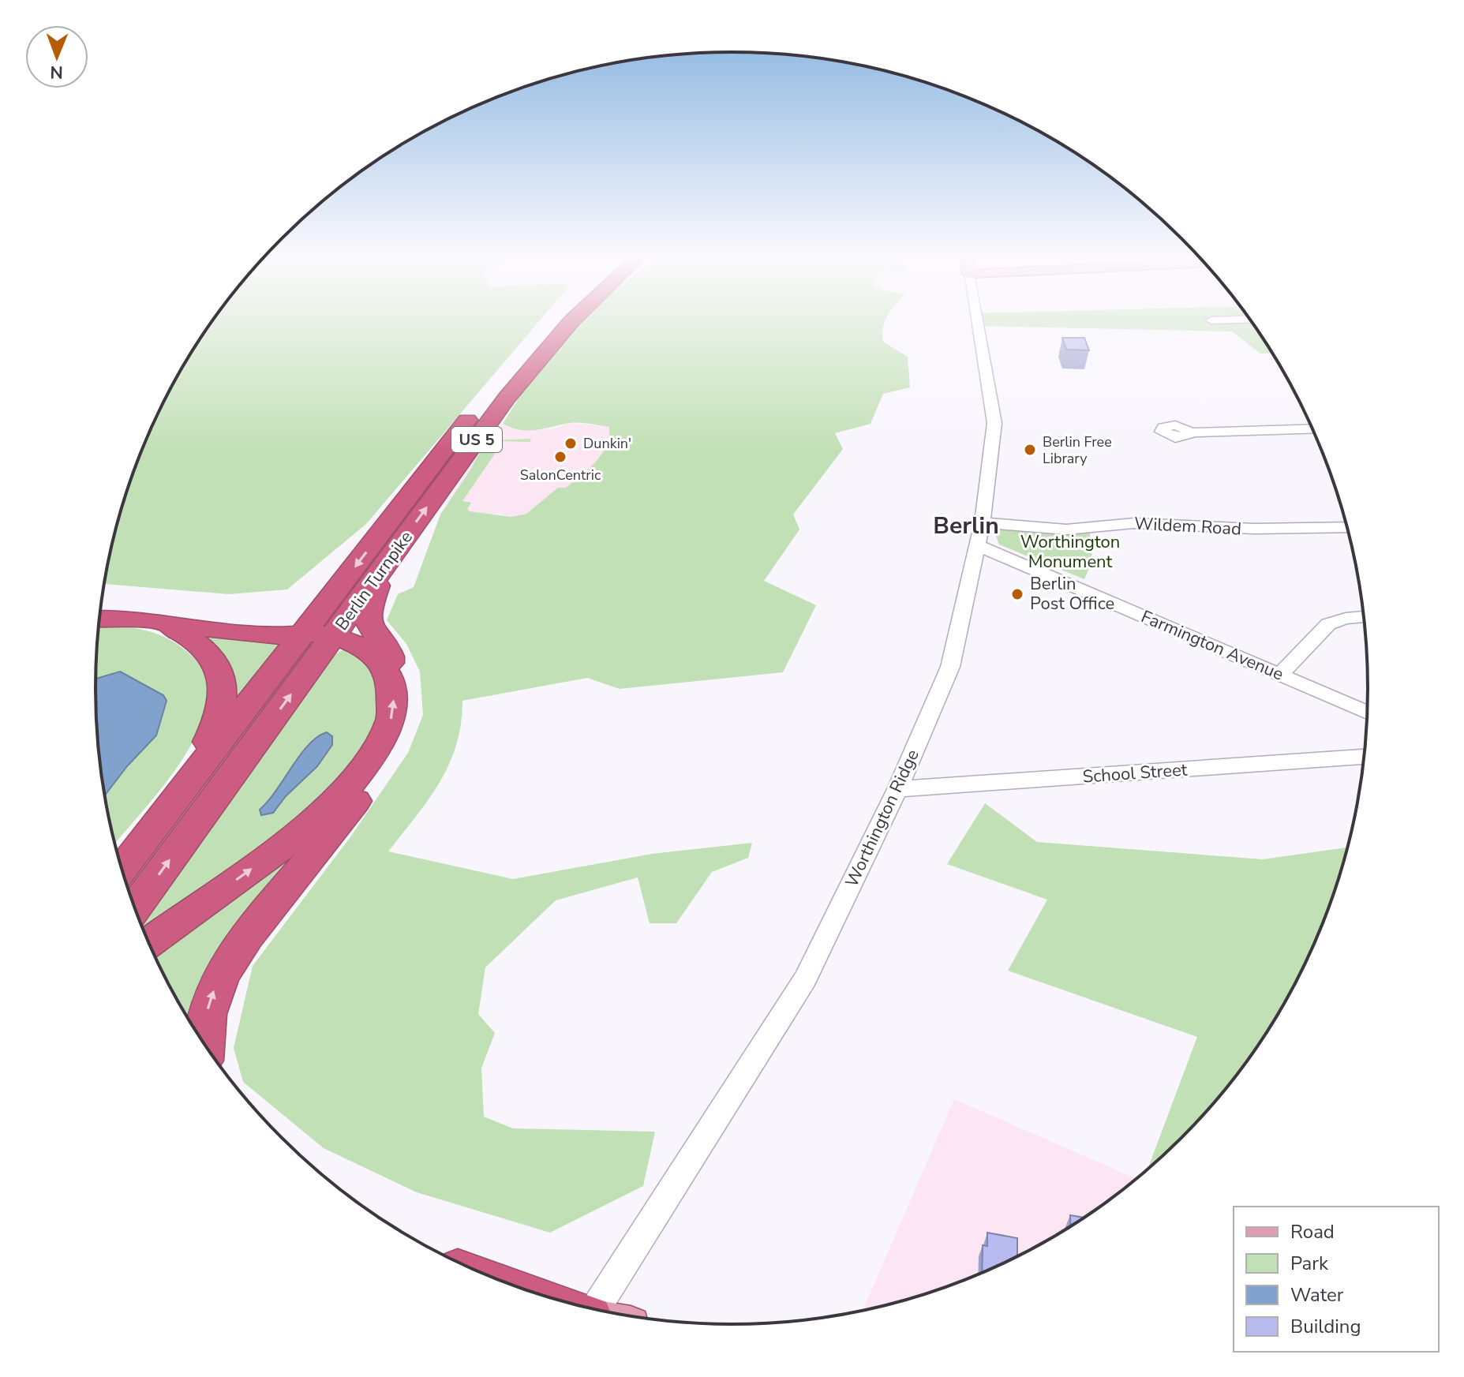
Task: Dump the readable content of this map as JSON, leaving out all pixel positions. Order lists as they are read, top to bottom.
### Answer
{
  "streets": {
    "highway": ["US 5", "Berlin Turnpike"],
    "street": [
      "Wildem Road",
      "Farmington Avenue",
      "School Street",
      "Worthington Ridge"
    ]
  },
  "crossings": [
    ["Wildem Road", "Worthington Ridge"],
    ["Farmington Avenue", "Worthington Ridge"],
    ["School Street", "Worthington Ridge"]
  ],
  "districts": ["Berlin"],
  "parks": ["Worthington Monument"],
  "places": [
    "Dunkin'",
    "Berlin Free Library",
    "SalonCentric",
    "Berlin Post Office"
  ],
  "legend": [
    "Road",
    "Park",
    "Water",
    "Building"
  ],
  "north": "bottom"
}
